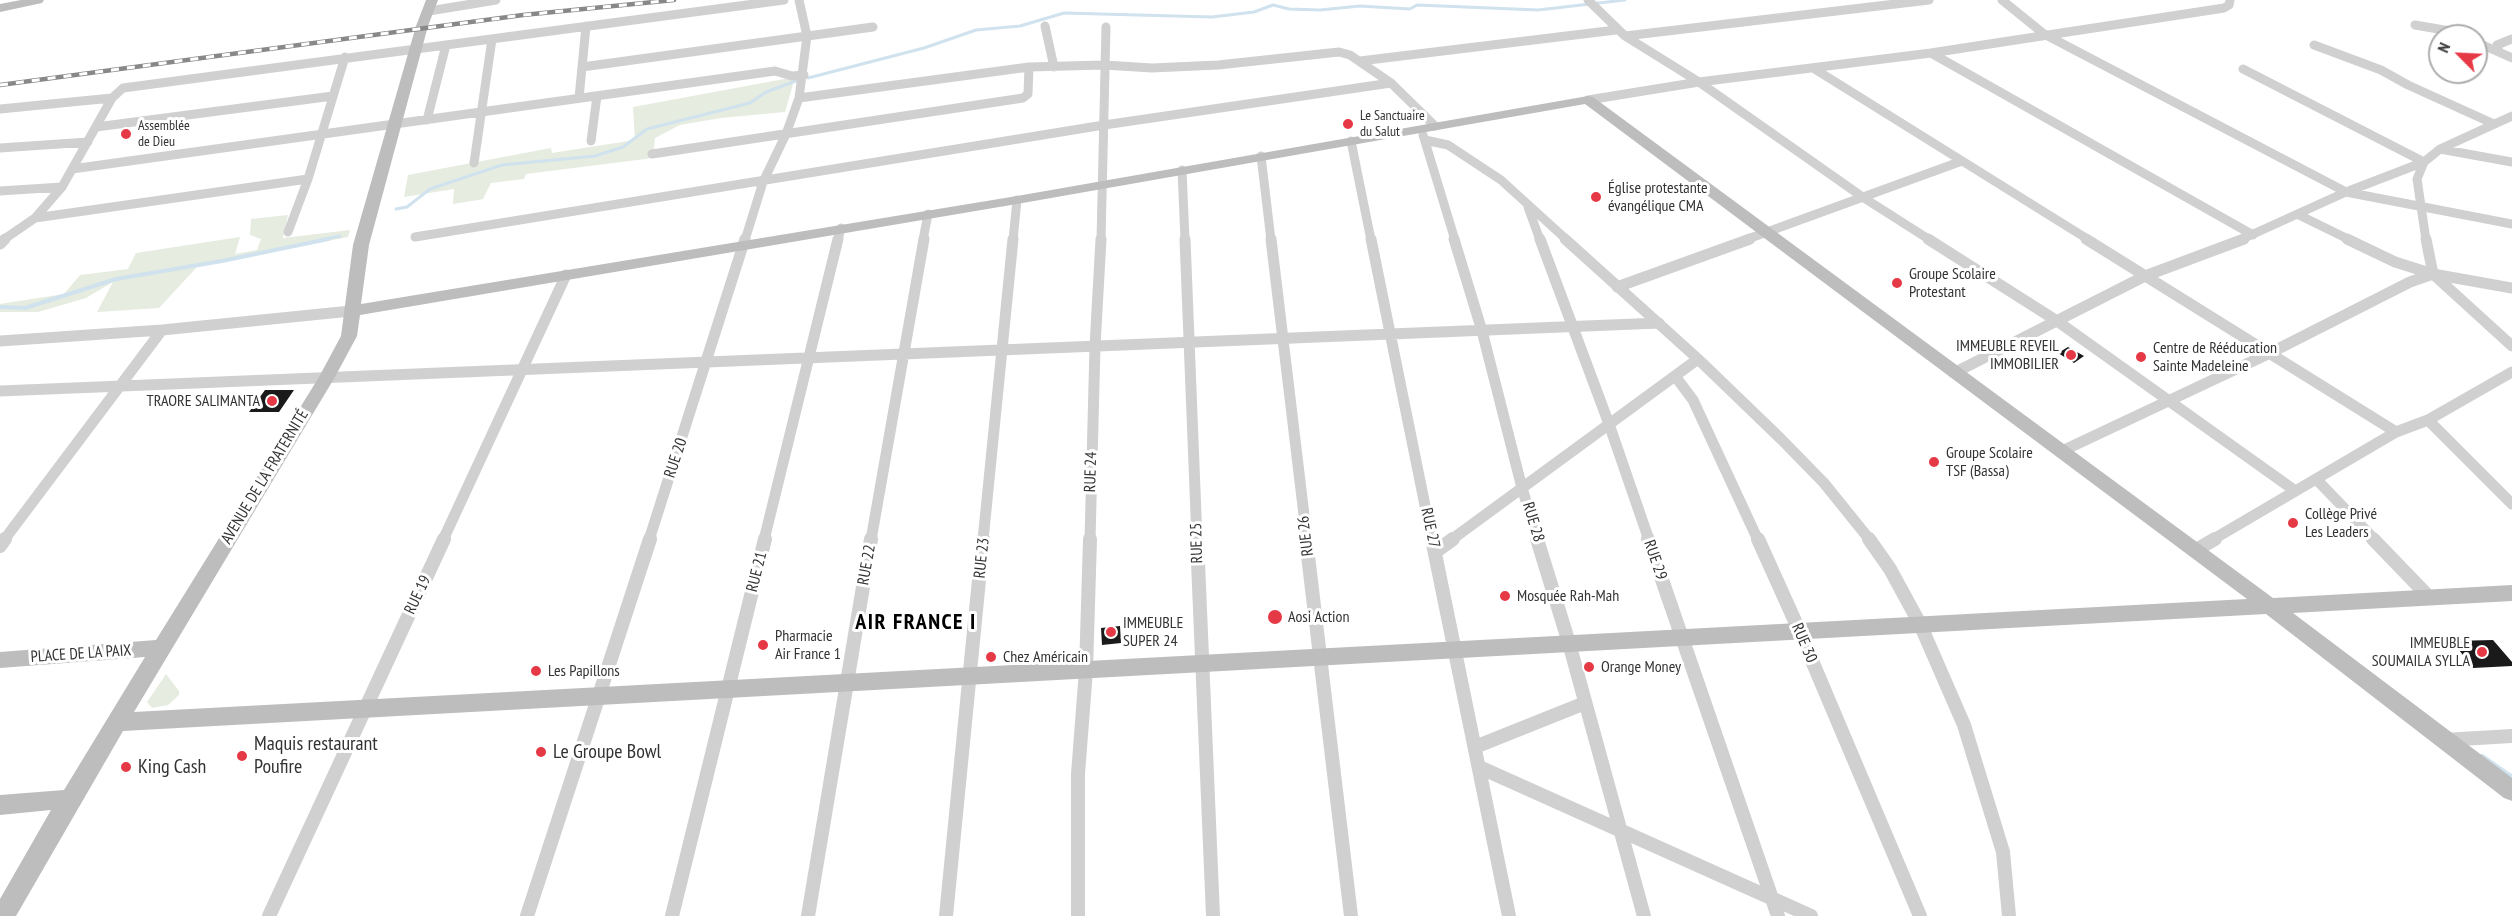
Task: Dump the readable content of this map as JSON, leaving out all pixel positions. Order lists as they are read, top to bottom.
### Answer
{
  "streets": {
    "main road": ["AVENUE DE LA FRATERNITÉ", "PLACE DE LA PAIX"],
    "street": [
      "RUE 20",
      "RUE 24",
      "RUE 28",
      "RUE 27",
      "RUE 26",
      "RUE 25",
      "RUE 23",
      "RUE 29",
      "RUE 22",
      "RUE 21",
      "RUE 19",
      "RUE 30"
    ]
  },
  "crossings": [
    ["AVENUE DE LA FRATERNITÉ", "PLACE DE LA PAIX"]
  ],
  "districts": ["AIR FRANCE I"],
  "places": [
    "Le Sanctuaire du Salut",
    "Assemblée de Dieu",
    "Église protestante évangélique CMA",
    "Groupe Scolaire Protestant",
    "IMMEUBLE REVEIL IMMOBILIER",
    "Centre de Rééducation Sainte Madeleine",
    "TRAORE SALIMANTA",
    "Groupe Scolaire TSF (Bassa)",
    "Collège Privé Les Leaders",
    "Mosquée Rah-Mah",
    "Aosi Action",
    "IMMEUBLE SUPER 24",
    "Pharmacie Air France 1",
    "IMMEUBLE SOUMAILA SYLLA",
    "Chez Américain",
    "Orange Money",
    "Les Papillons",
    "Le Groupe Bowl",
    "Maquis restaurant Poufire",
    "King Cash"
  ],
  "north": "top left"
}
